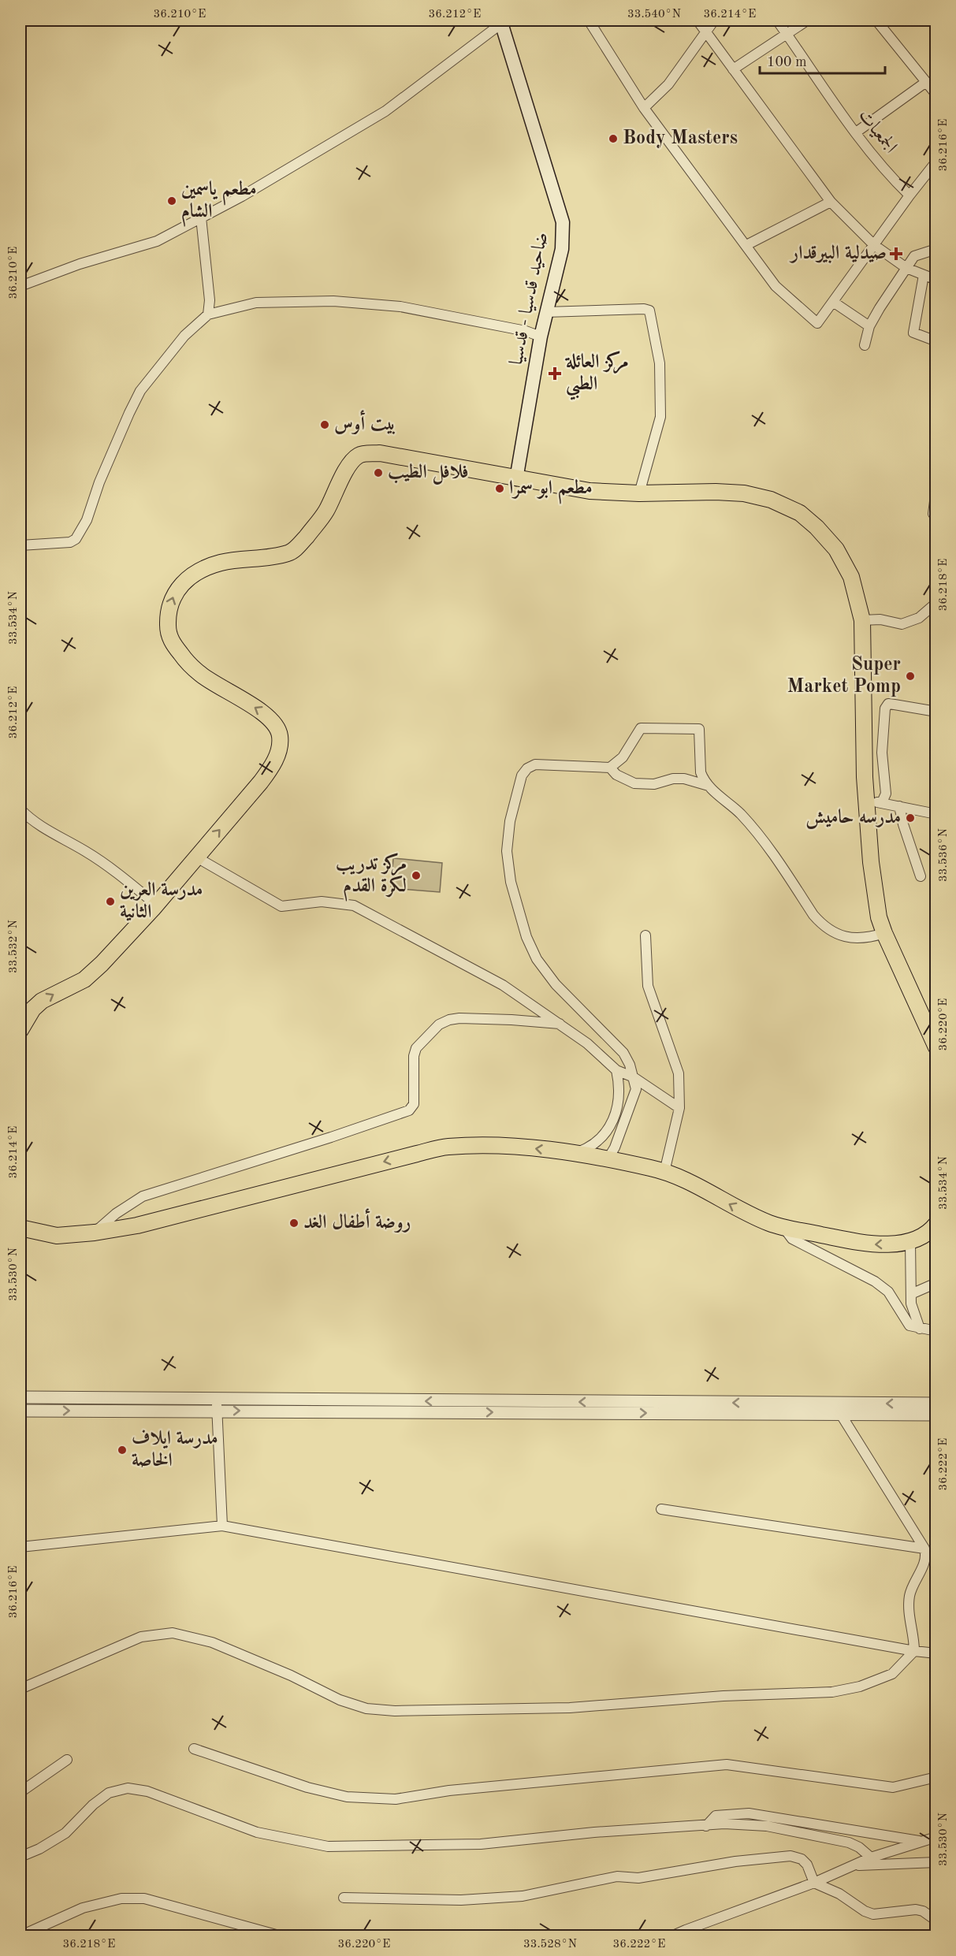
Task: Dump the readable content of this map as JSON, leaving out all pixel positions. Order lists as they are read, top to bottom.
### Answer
{
  "streets": {
    "main road": ["ضاحيد قدسيا - قدسيا"],
    "street": ["الجمعيات"]
  },
  "places": {
    "other": [
      "Body Masters",
      "مطعم ياسمين الشام",
      "بيت أوس",
      "فلافل الطيب",
      "مطعم ابو سمرا",
      "Super Market Pomp",
      "مدرسه حاميش",
      "مركز تدريب لكرة القدم",
      "مدرسة العرين الثانية",
      "روضة أطفال الغد",
      "مدرسة ايلاف الخاصة"
    ],
    "health": ["صيدلية البيرقدار", "مركز العائلة الطبي"]
  },
  "scale_bar": "100 m",
  "coordinates": [
    "36.210°E",
    "36.212°E",
    "33.540°N",
    "36.214°E",
    "36.216°E",
    "36.218°E",
    "33.534°N",
    "33.536°N",
    "33.532°N",
    "36.220°E",
    "33.530°N",
    "36.222°E",
    "33.528°N"
  ]
}
